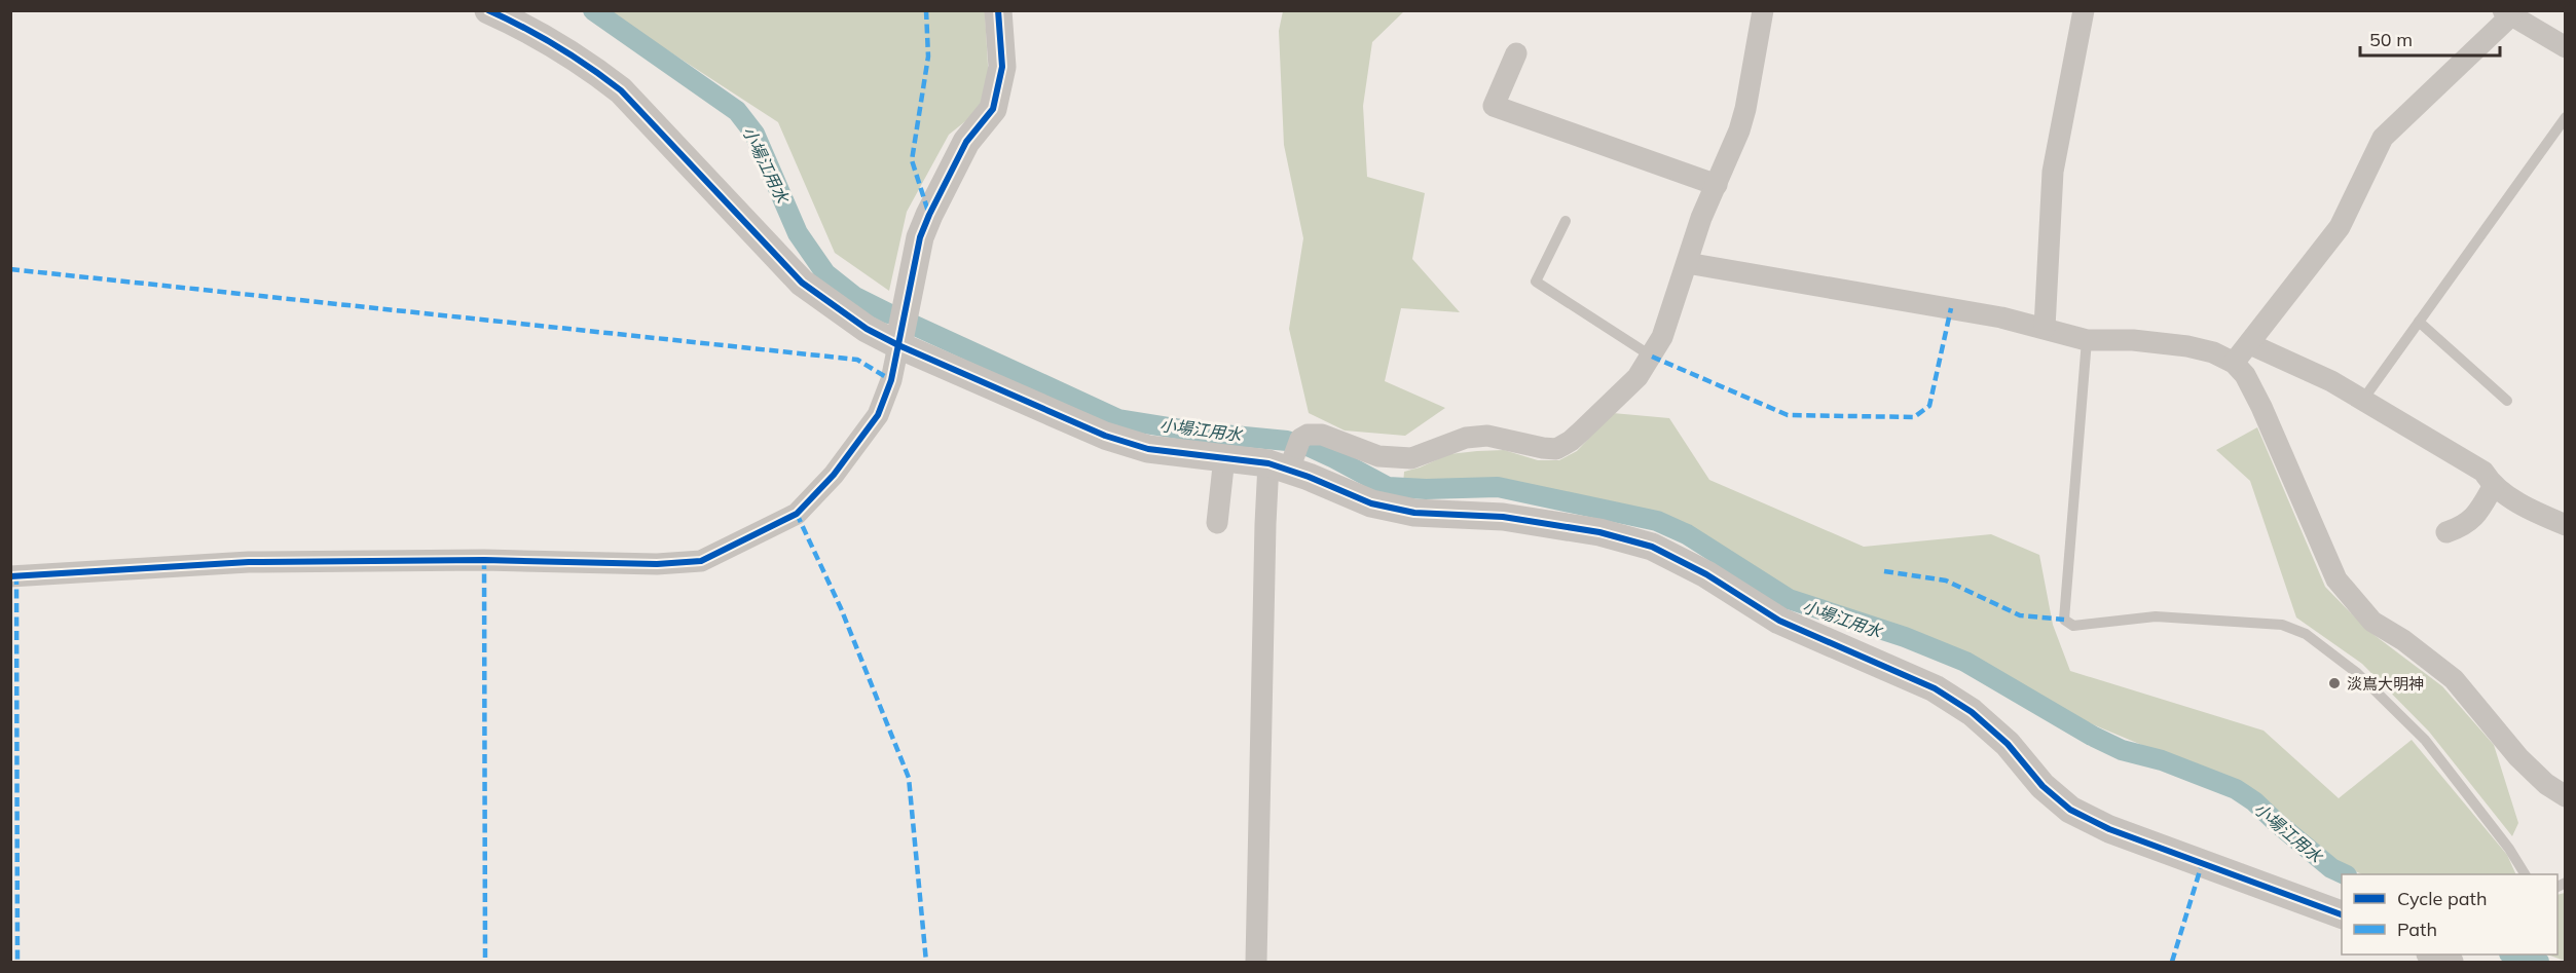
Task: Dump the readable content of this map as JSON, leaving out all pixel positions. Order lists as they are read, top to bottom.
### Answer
{
  "water": ["小場江用水"],
  "places": ["淡嶌大明神"],
  "legend": ["Cycle path", "Path"],
  "scale_bar": "50 m"
}
